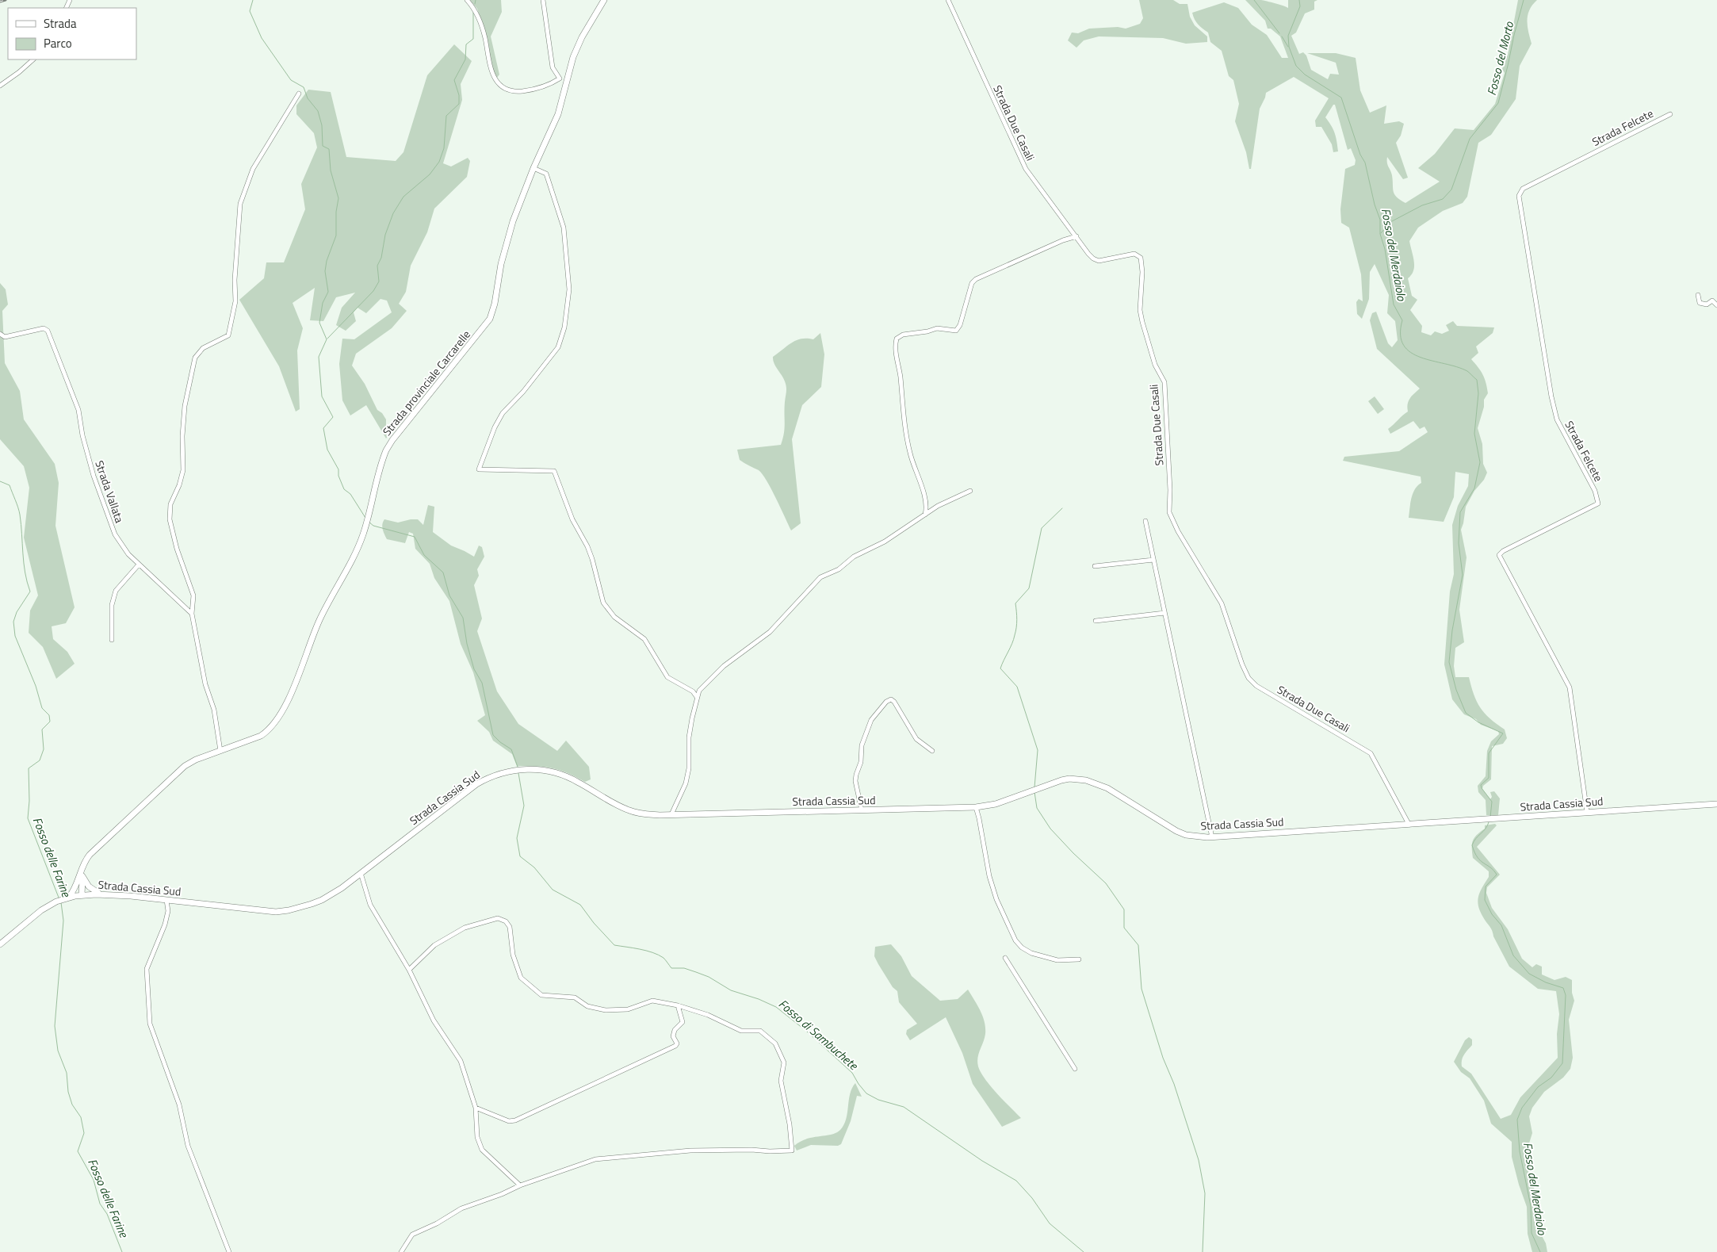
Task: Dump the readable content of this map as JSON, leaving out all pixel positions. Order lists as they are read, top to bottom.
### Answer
{
  "streets": {
    "main road": ["Strada provinciale Carcarelle", "Strada Cassia Sud"],
    "street": ["Strada Due Casali", "Strada Felcete", "Strada Vallata"]
  },
  "crossings": [
    ["Strada Due Casali", "Strada Cassia Sud"],
    ["Strada Felcete", "Strada Cassia Sud"]
  ],
  "water": [
    "Fosso del Morto",
    "Fosso del Merdaiolo",
    "Fosso delle Farine",
    "Fosso di Sambuchete"
  ],
  "legend": ["Strada", "Parco"]
}
